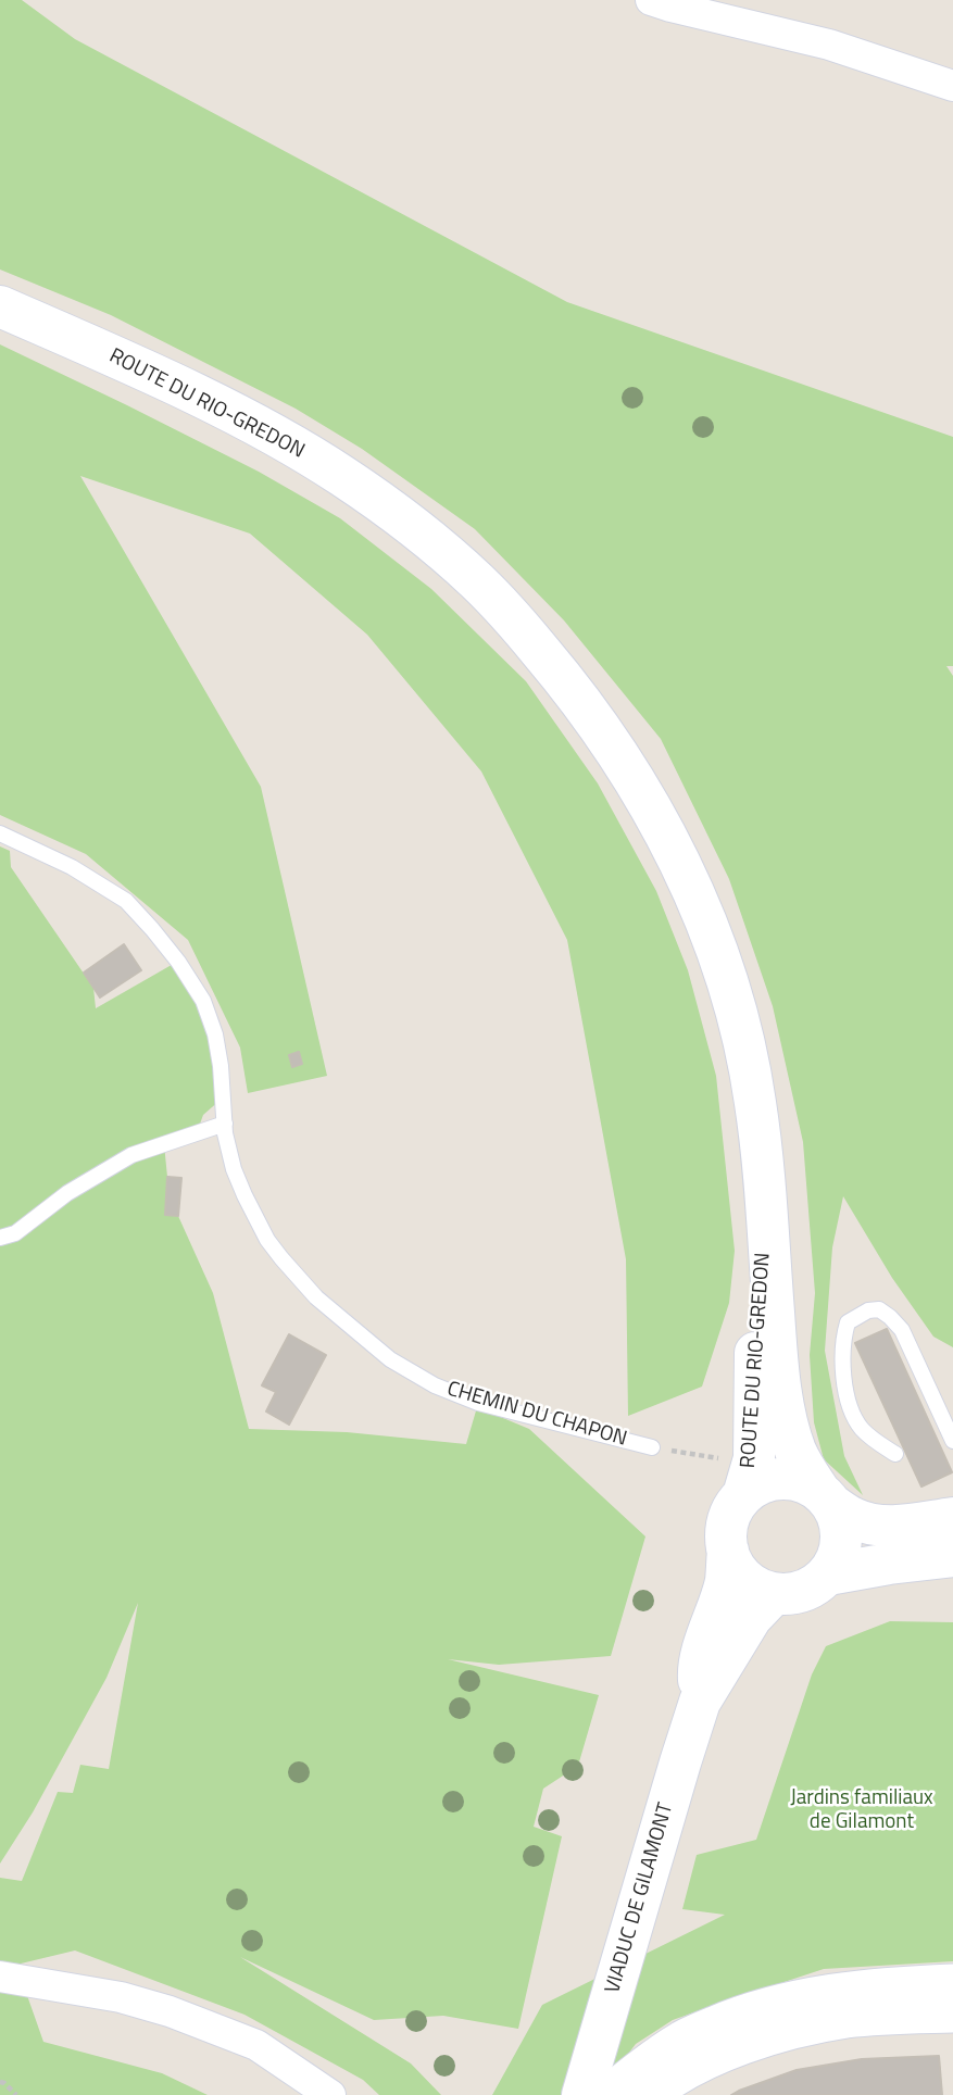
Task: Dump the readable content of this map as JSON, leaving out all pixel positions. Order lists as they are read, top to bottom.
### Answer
{
  "streets": {
    "main road": ["ROUTE DU RIO-GREDON", "VIADUC DE GILAMONT"],
    "lane": ["CHEMIN DU CHAPON"]
  },
  "crossings": [
    ["ROUTE DU RIO-GREDON", "VIADUC DE GILAMONT"]
  ],
  "parks": ["Jardins familiaux de Gilamont"]
}
